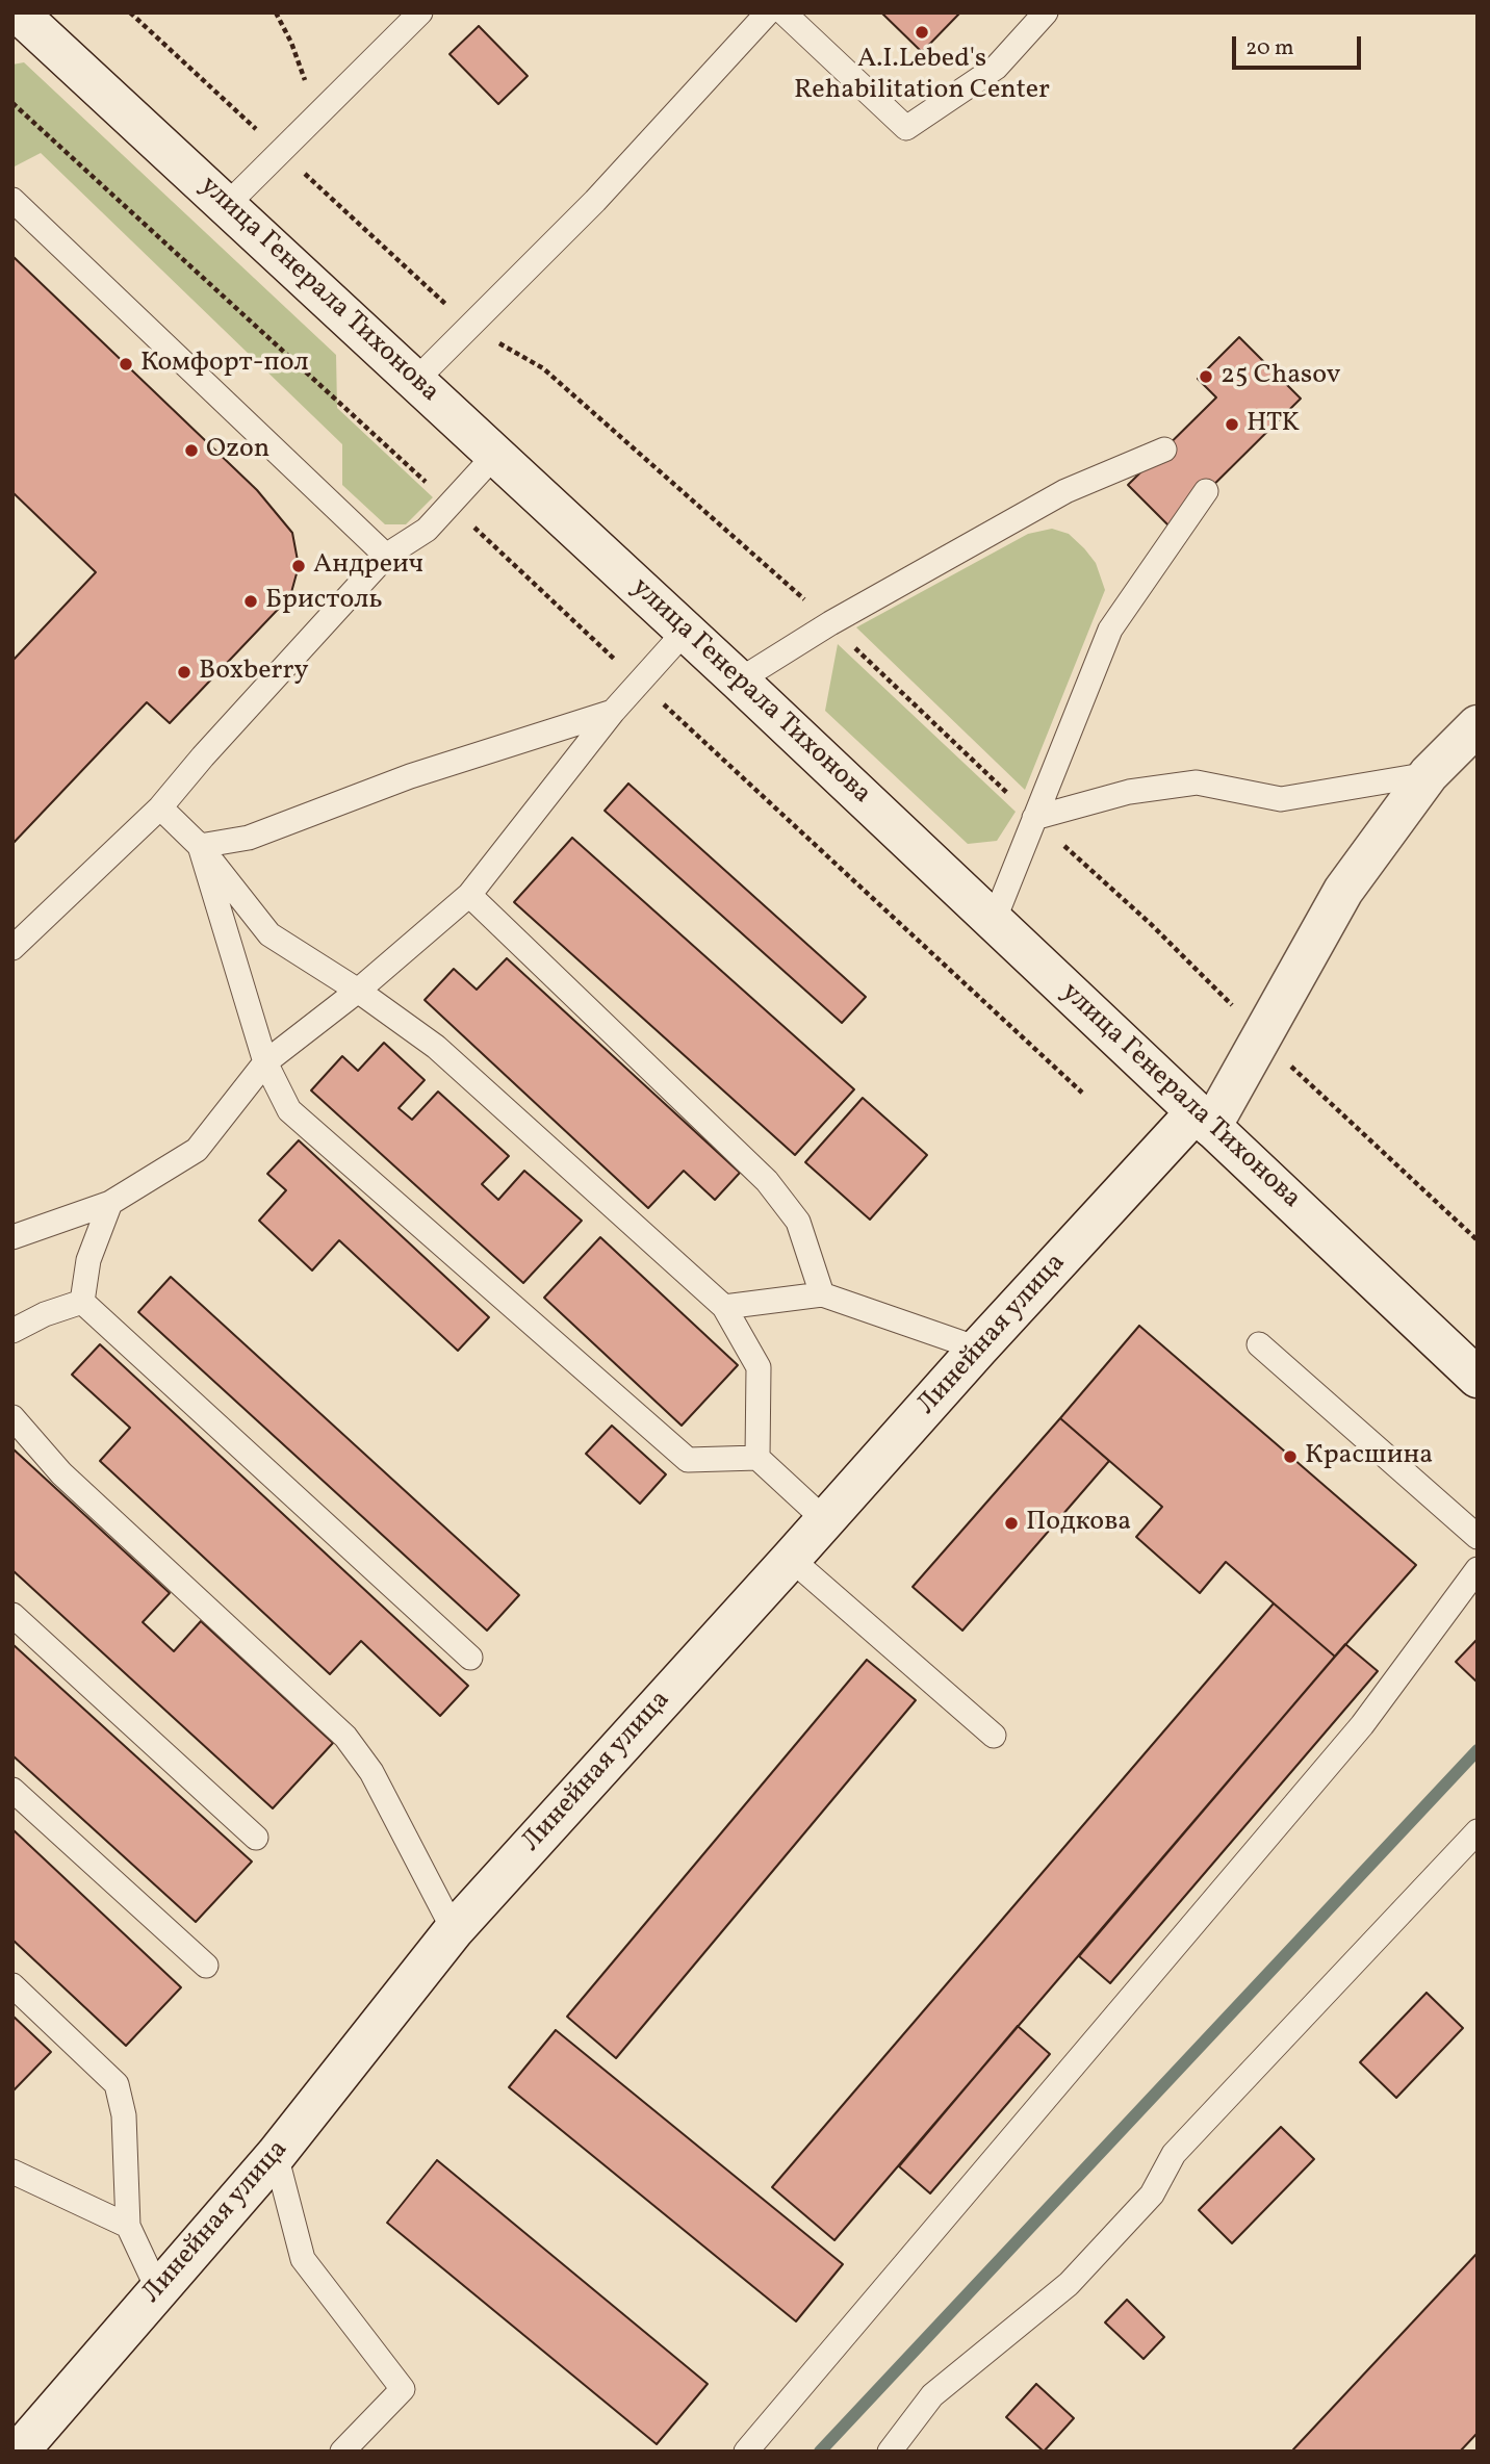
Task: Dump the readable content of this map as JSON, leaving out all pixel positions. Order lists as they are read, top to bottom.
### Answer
{
  "streets": {
    "main road": ["улица Генерала Тихонова", "Линейная улица"]
  },
  "crossings": [
    ["улица Генерала Тихонова", "Линейная улица"]
  ],
  "places": [
    "A.I.Lebed's Rehabilitation Center",
    "Комфорт-пол",
    "25 Chasov",
    "HTK",
    "Ozon",
    "Андреич",
    "Бристоль",
    "Boxberry",
    "Красшина",
    "Подкова"
  ],
  "scale_bar": "20 m"
}
